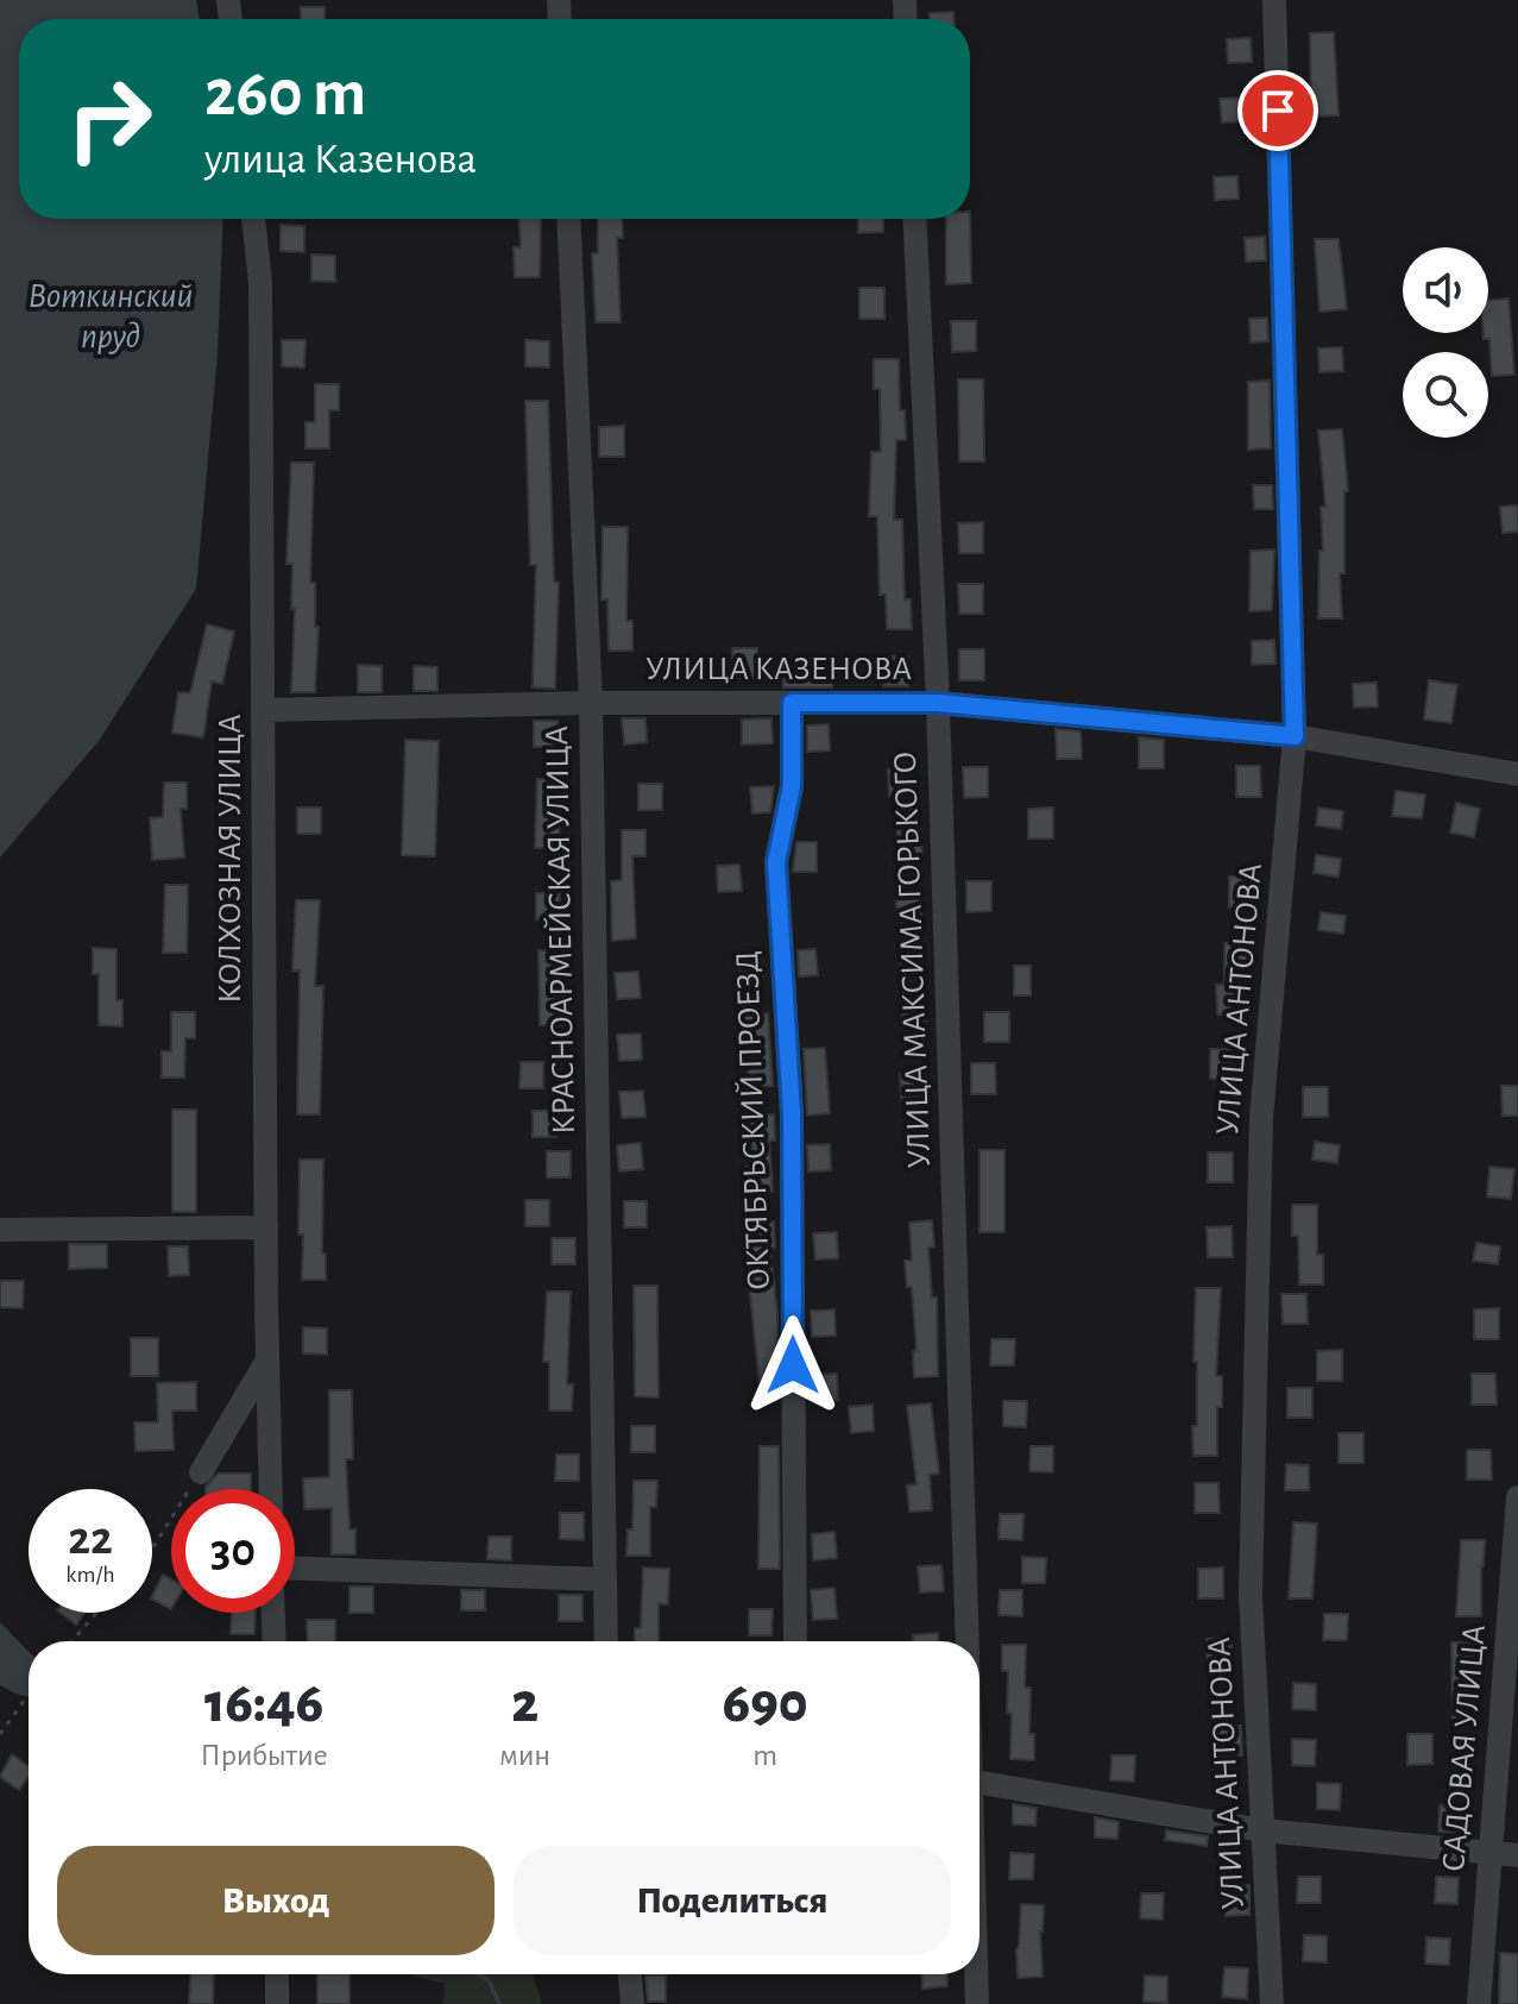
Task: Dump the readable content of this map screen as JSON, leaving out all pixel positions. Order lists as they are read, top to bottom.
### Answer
{
  "streets": {
    "street": [
      "УЛИЦА КАЗЕНОВА",
      "КОЛХОЗНАЯ УЛИЦА",
      "КРАСНОАРМЕЙСКАЯ УЛИЦА",
      "УЛИЦА МАКСИМА ГОРЬКОГО",
      "УЛИЦА АНТОНОВА",
      "ОКТЯБРЬСКИЙ ПРОЕЗД",
      "САДОВАЯ УЛИЦА"
    ]
  },
  "crossings": [
    ["УЛИЦА КАЗЕНОВА", "КОЛХОЗНАЯ УЛИЦА"],
    ["УЛИЦА КАЗЕНОВА", "КРАСНОАРМЕЙСКАЯ УЛИЦА"],
    ["УЛИЦА КАЗЕНОВА", "УЛИЦА МАКСИМА ГОРЬКОГО"],
    ["УЛИЦА КАЗЕНОВА", "УЛИЦА АНТОНОВА"],
    ["УЛИЦА КАЗЕНОВА", "ОКТЯБРЬСКИЙ ПРОЕЗД"]
  ],
  "water": ["Воткинский пруд"],
  "page": {
    "turn": ["260 m", "улица Казенова"],
    "speed": "22 km/h",
    "limit": "30",
    "eta": [
      "16:46",
      "Прибытие",
      "2",
      "мин",
      "690",
      "m"
    ],
    "buttons": ["Выход", "Поделиться"]
  }
}
